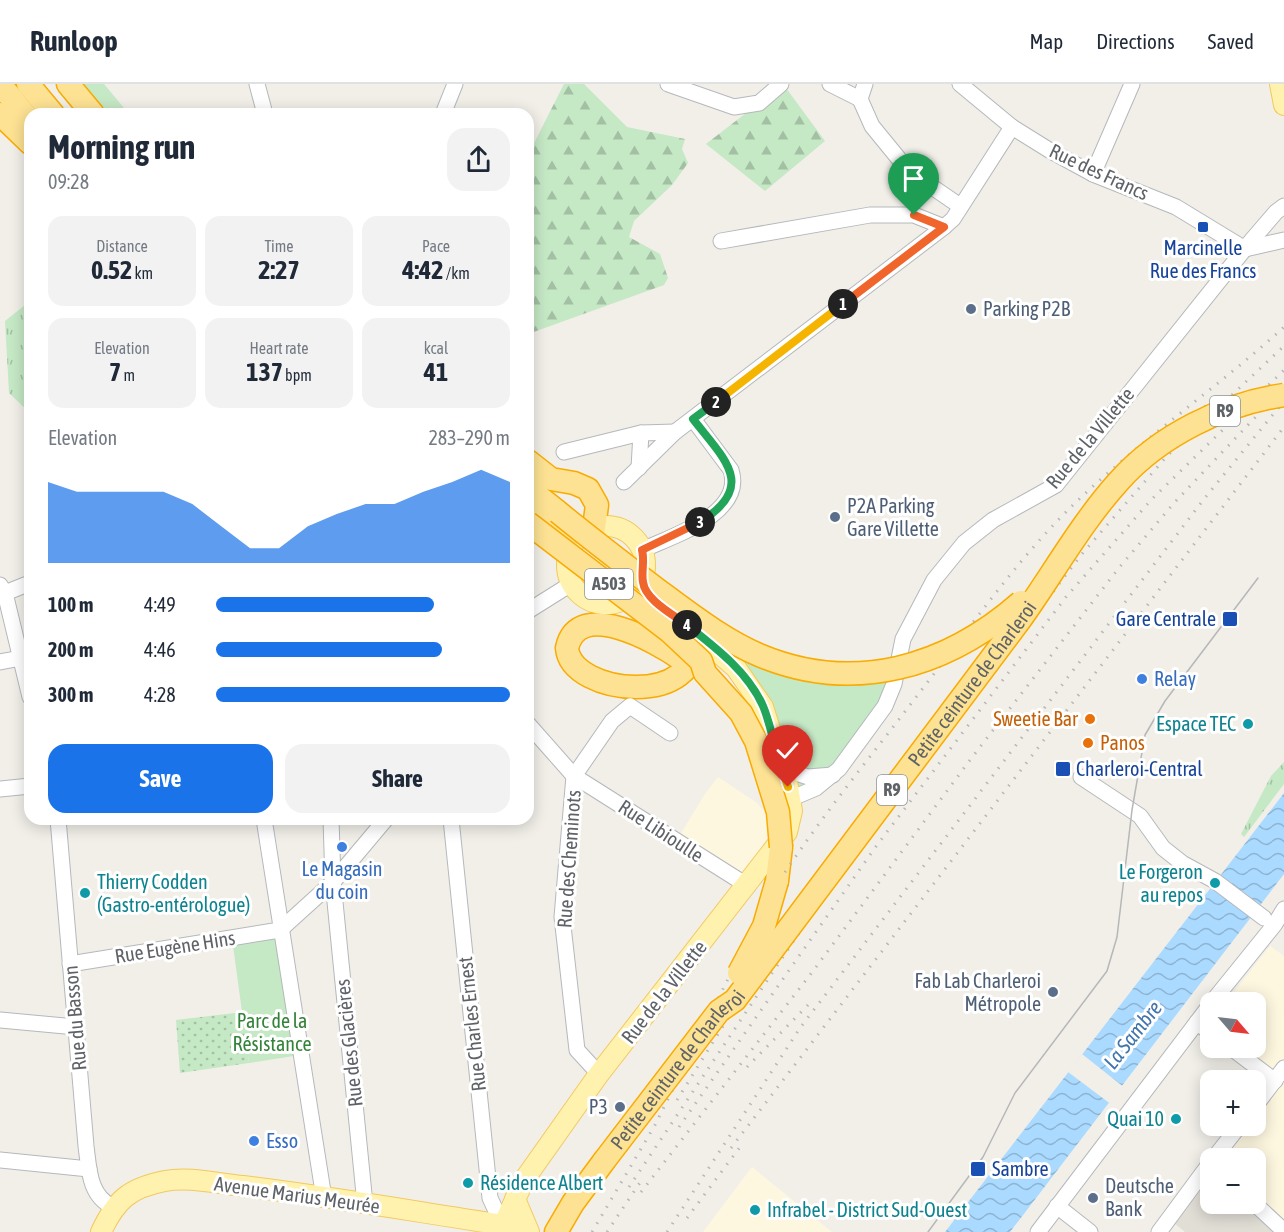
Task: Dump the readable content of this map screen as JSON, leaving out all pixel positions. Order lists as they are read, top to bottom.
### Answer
{
  "streets": {
    "highway": ["R9", "A503", "Petite ceinture de Charleroi"],
    "main road": ["Rue de la Villette", "Avenue Marius Meurée"],
    "street": [
      "Rue des Francs",
      "Rue Libioulle",
      "Rue des Cheminots",
      "Rue Eugène Hins",
      "Rue du Basson",
      "Rue Charles Ernest",
      "Rue des Glacières"
    ]
  },
  "crossings": [
    ["Rue des Francs", "Rue de la Villette"],
    ["Rue de la Villette", "Rue Libioulle"],
    ["Rue de la Villette", "Rue des Cheminots"],
    ["Rue de la Villette", "Rue Charles Ernest"],
    ["Rue de la Villette", "Avenue Marius Meurée"],
    ["Rue Libioulle", "Rue des Cheminots"],
    ["Rue Eugène Hins", "Rue du Basson"],
    ["Rue du Basson", "Avenue Marius Meurée"],
    ["Rue Charles Ernest", "Avenue Marius Meurée"],
    ["Rue des Glacières", "Avenue Marius Meurée"]
  ],
  "water": ["La Sambre"],
  "parks": ["Parc de la Résistance"],
  "places": {
    "transit": [
      "Marcinelle Rue des Francs",
      "Gare Centrale",
      "Charleroi-Central",
      "Sambre"
    ],
    "other": [
      "Parking P2B",
      "P2A Parking Gare Villette",
      "Relay",
      "Sweetie Bar",
      "Espace TEC",
      "Panos",
      "Le Magasin du coin",
      "Le Forgeron au repos",
      "Thierry Codden (Gastro-entérologue)",
      "Fab Lab Charleroi Métropole",
      "P3",
      "Quai 10",
      "Esso",
      "Résidence Albert",
      "Deutsche Bank",
      "Infrabel - District Sud-Ouest"
    ]
  },
  "north": "bottom right",
  "page": {
    "header": "Runloop",
    "nav": ["Map", "Directions", "Saved"],
    "heading": ["Morning run", "09:28"],
    "stats": [
      ["Distance", "0.52 km"],
      ["Time", "2:27"],
      ["Pace", "4:42 /km"],
      ["Elevation", "7 m"],
      ["Heart rate", "137 bpm"],
      ["kcal", "41"]
    ],
    "pins": [
      "1",
      "2",
      "3",
      "4"
    ],
    "chart": ["Elevation", "283–290 m"],
    "list": [
      {
        "name": "100 m",
        "note": "4:49"
      },
      {
        "name": "200 m",
        "note": "4:46"
      },
      {
        "name": "300 m",
        "note": "4:28"
      }
    ],
    "buttons": ["Save", "Share"],
    "map_buttons": ["+", "−"]
  }
}
